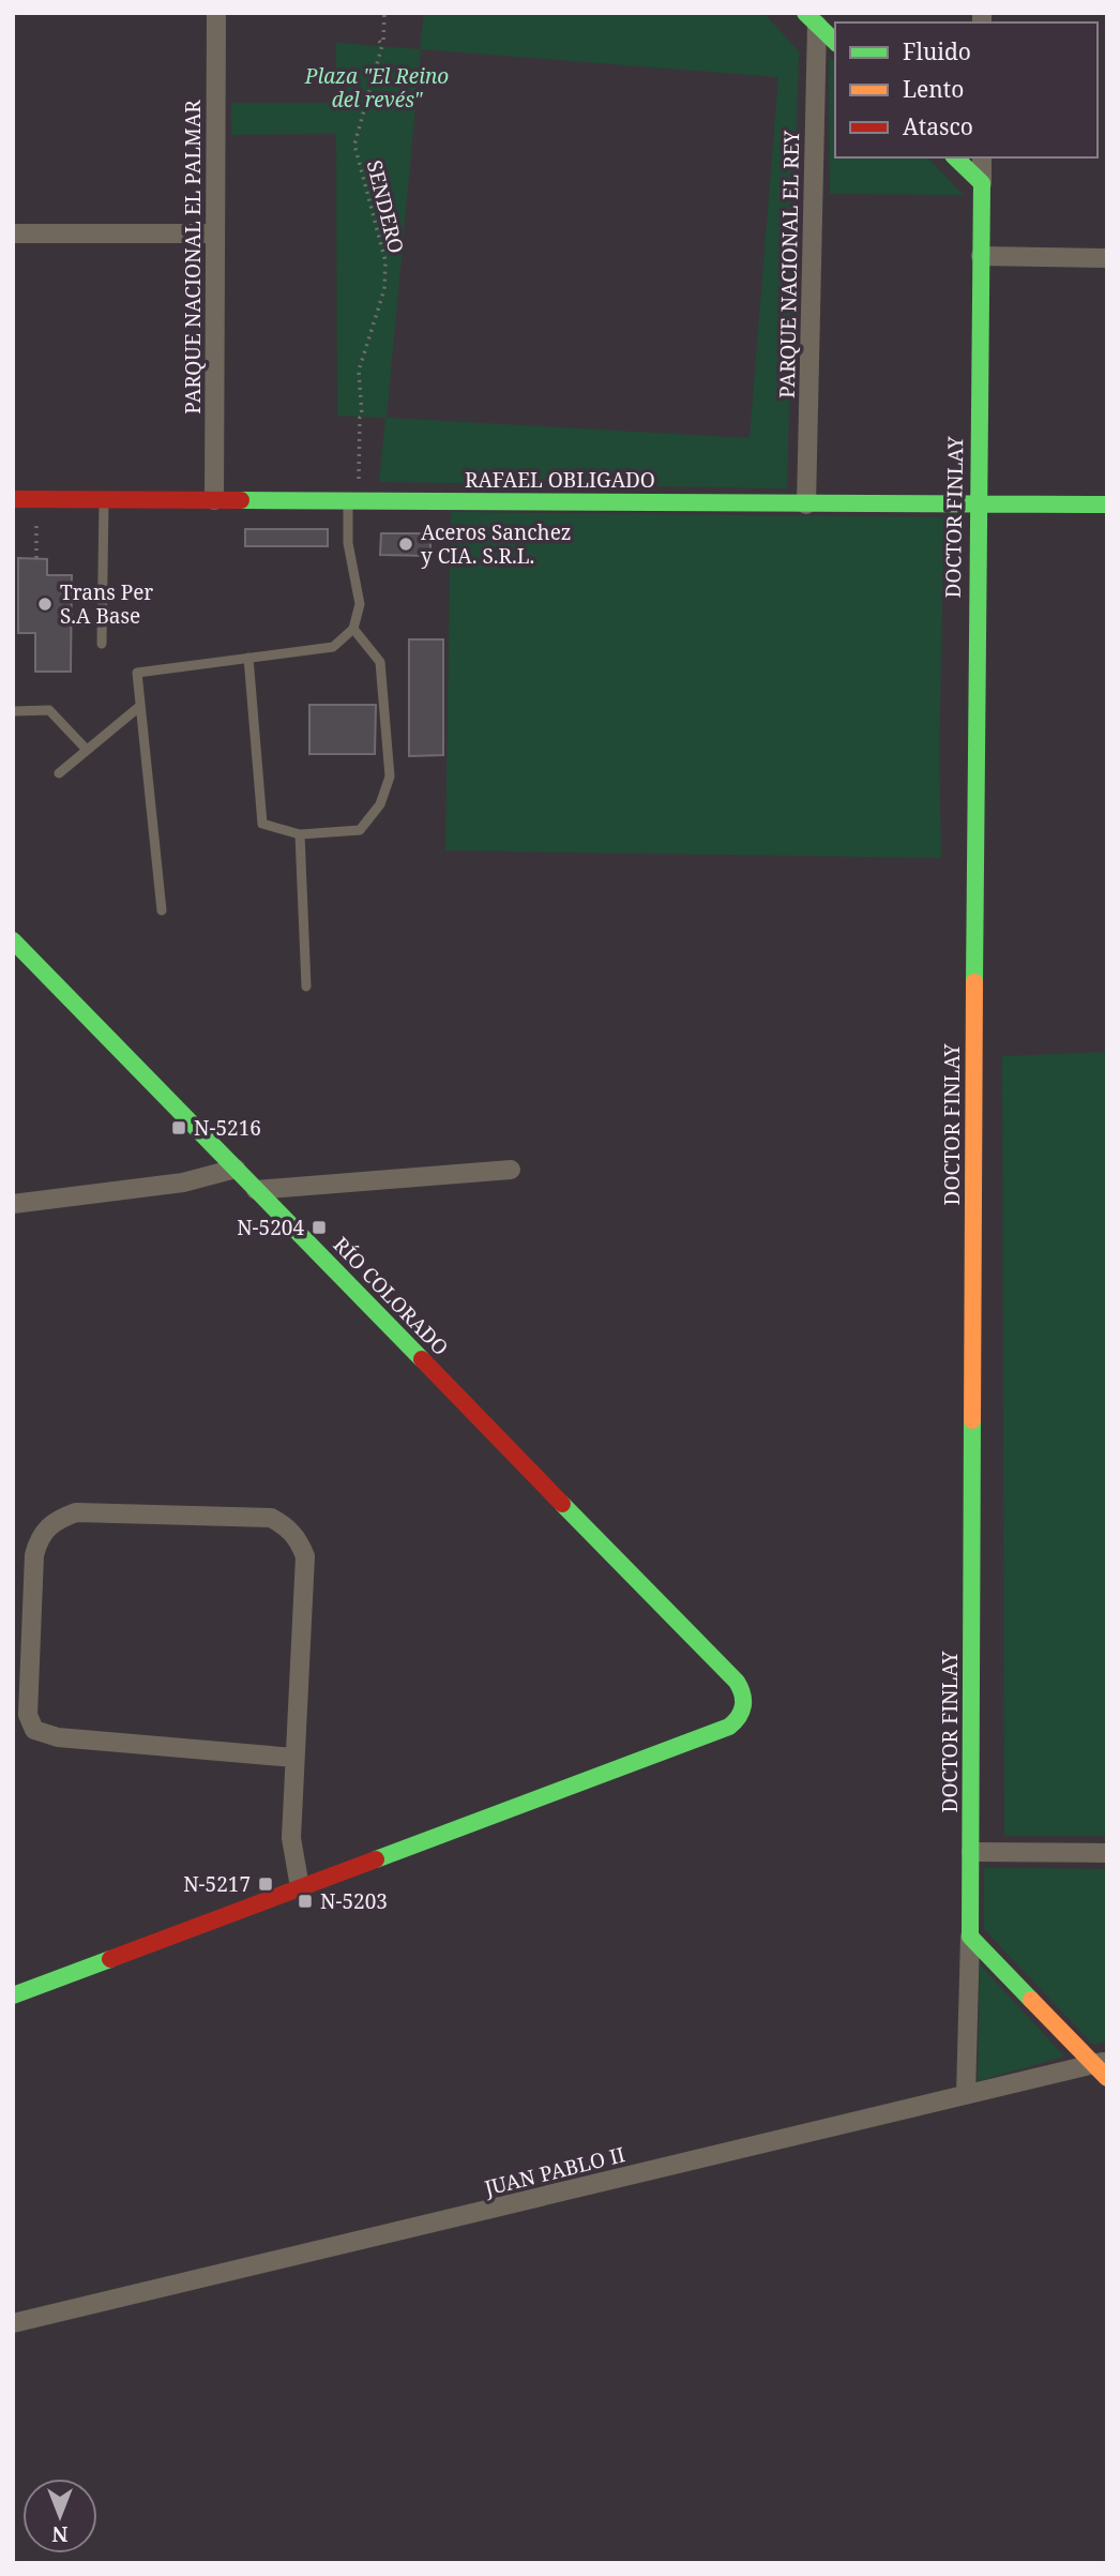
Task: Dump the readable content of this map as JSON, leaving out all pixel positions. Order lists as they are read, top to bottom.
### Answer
{
  "streets": {
    "street": [
      "PARQUE NACIONAL EL PALMAR",
      "PARQUE NACIONAL EL REY",
      "RAFAEL OBLIGADO",
      "DOCTOR FINLAY",
      "RÍO COLORADO",
      "JUAN PABLO II"
    ],
    "path": ["SENDERO"]
  },
  "crossings": [
    ["SENDERO", "RAFAEL OBLIGADO"],
    ["PARQUE NACIONAL EL PALMAR", "RAFAEL OBLIGADO"],
    ["PARQUE NACIONAL EL REY", "RAFAEL OBLIGADO"],
    ["RAFAEL OBLIGADO", "DOCTOR FINLAY"],
    ["DOCTOR FINLAY", "JUAN PABLO II"]
  ],
  "parks": ["Plaza \"El Reino del revés\""],
  "places": {
    "other": ["Aceros Sanchez y CIA. S.R.L.", "Trans Per S.A Base"],
    "transit": [
      "N-5216",
      "N-5204",
      "N-5217",
      "N-5203"
    ]
  },
  "legend": ["Fluido", "Lento", "Atasco"],
  "north": "bottom"
}
